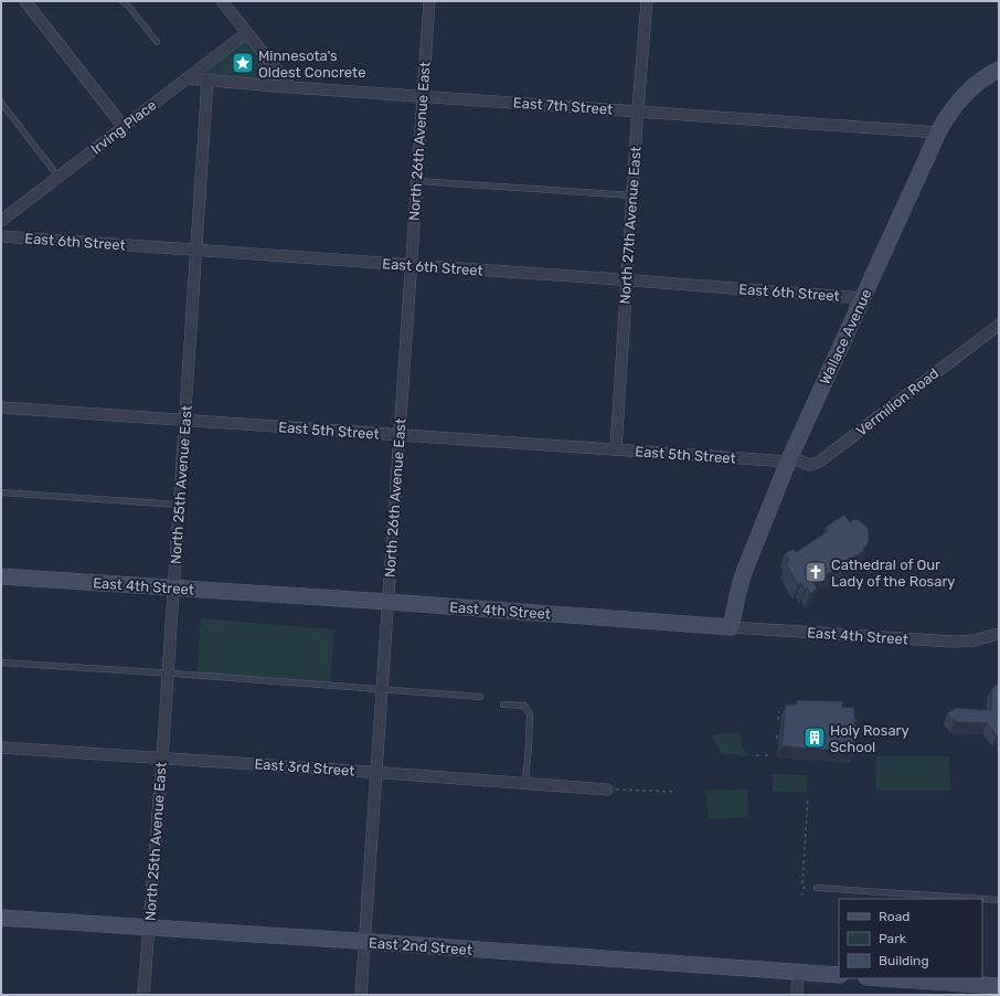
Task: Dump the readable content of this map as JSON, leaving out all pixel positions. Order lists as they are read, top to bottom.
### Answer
{
  "streets": {
    "main road": ["Wallace Avenue", "East 4th Street", "East 2nd Street"],
    "street": [
      "East 7th Street",
      "Irving Place",
      "North 26th Avenue East",
      "North 27th Avenue East",
      "East 6th Street",
      "Vermilion Road",
      "East 5th Street",
      "North 25th Avenue East",
      "East 3rd Street"
    ]
  },
  "crossings": [
    ["East 7th Street", "Irving Place"],
    ["East 7th Street", "North 26th Avenue East"],
    ["East 7th Street", "North 27th Avenue East"],
    ["East 7th Street", "Wallace Avenue"],
    ["East 7th Street", "North 25th Avenue East"],
    ["North 26th Avenue East", "East 6th Street"],
    ["North 26th Avenue East", "East 5th Street"],
    ["North 26th Avenue East", "East 4th Street"],
    ["North 26th Avenue East", "East 3rd Street"],
    ["North 26th Avenue East", "East 2nd Street"],
    ["North 27th Avenue East", "East 6th Street"],
    ["North 27th Avenue East", "East 5th Street"],
    ["East 6th Street", "Wallace Avenue"],
    ["East 6th Street", "North 25th Avenue East"],
    ["Wallace Avenue", "Vermilion Road"],
    ["Wallace Avenue", "East 5th Street"],
    ["Wallace Avenue", "East 4th Street"],
    ["Vermilion Road", "East 5th Street"],
    ["East 5th Street", "North 25th Avenue East"],
    ["North 25th Avenue East", "East 4th Street"],
    ["North 25th Avenue East", "East 3rd Street"],
    ["North 25th Avenue East", "East 2nd Street"]
  ],
  "places": {
    "place": ["Minnesota's Oldest Concrete"],
    "church": ["Cathedral of Our Lady of the Rosary"],
    "building": ["Holy Rosary School"]
  },
  "legend": ["Road", "Park", "Building"]
}
